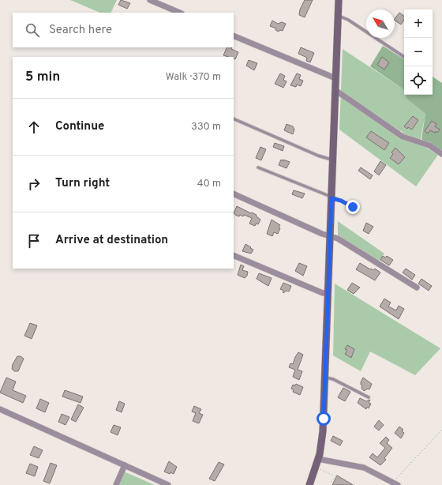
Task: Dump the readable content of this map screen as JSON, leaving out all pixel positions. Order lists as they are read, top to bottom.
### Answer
{
  "north": "top left",
  "page": {
    "map_buttons": ["+", "−"],
    "search": "Search here",
    "heading": ["5 min", "Walk · 370 m"],
    "list": [
      ["Continue", "330 m"],
      ["Turn right", "40 m"],
      "Arrive at destination"
    ]
  }
}
